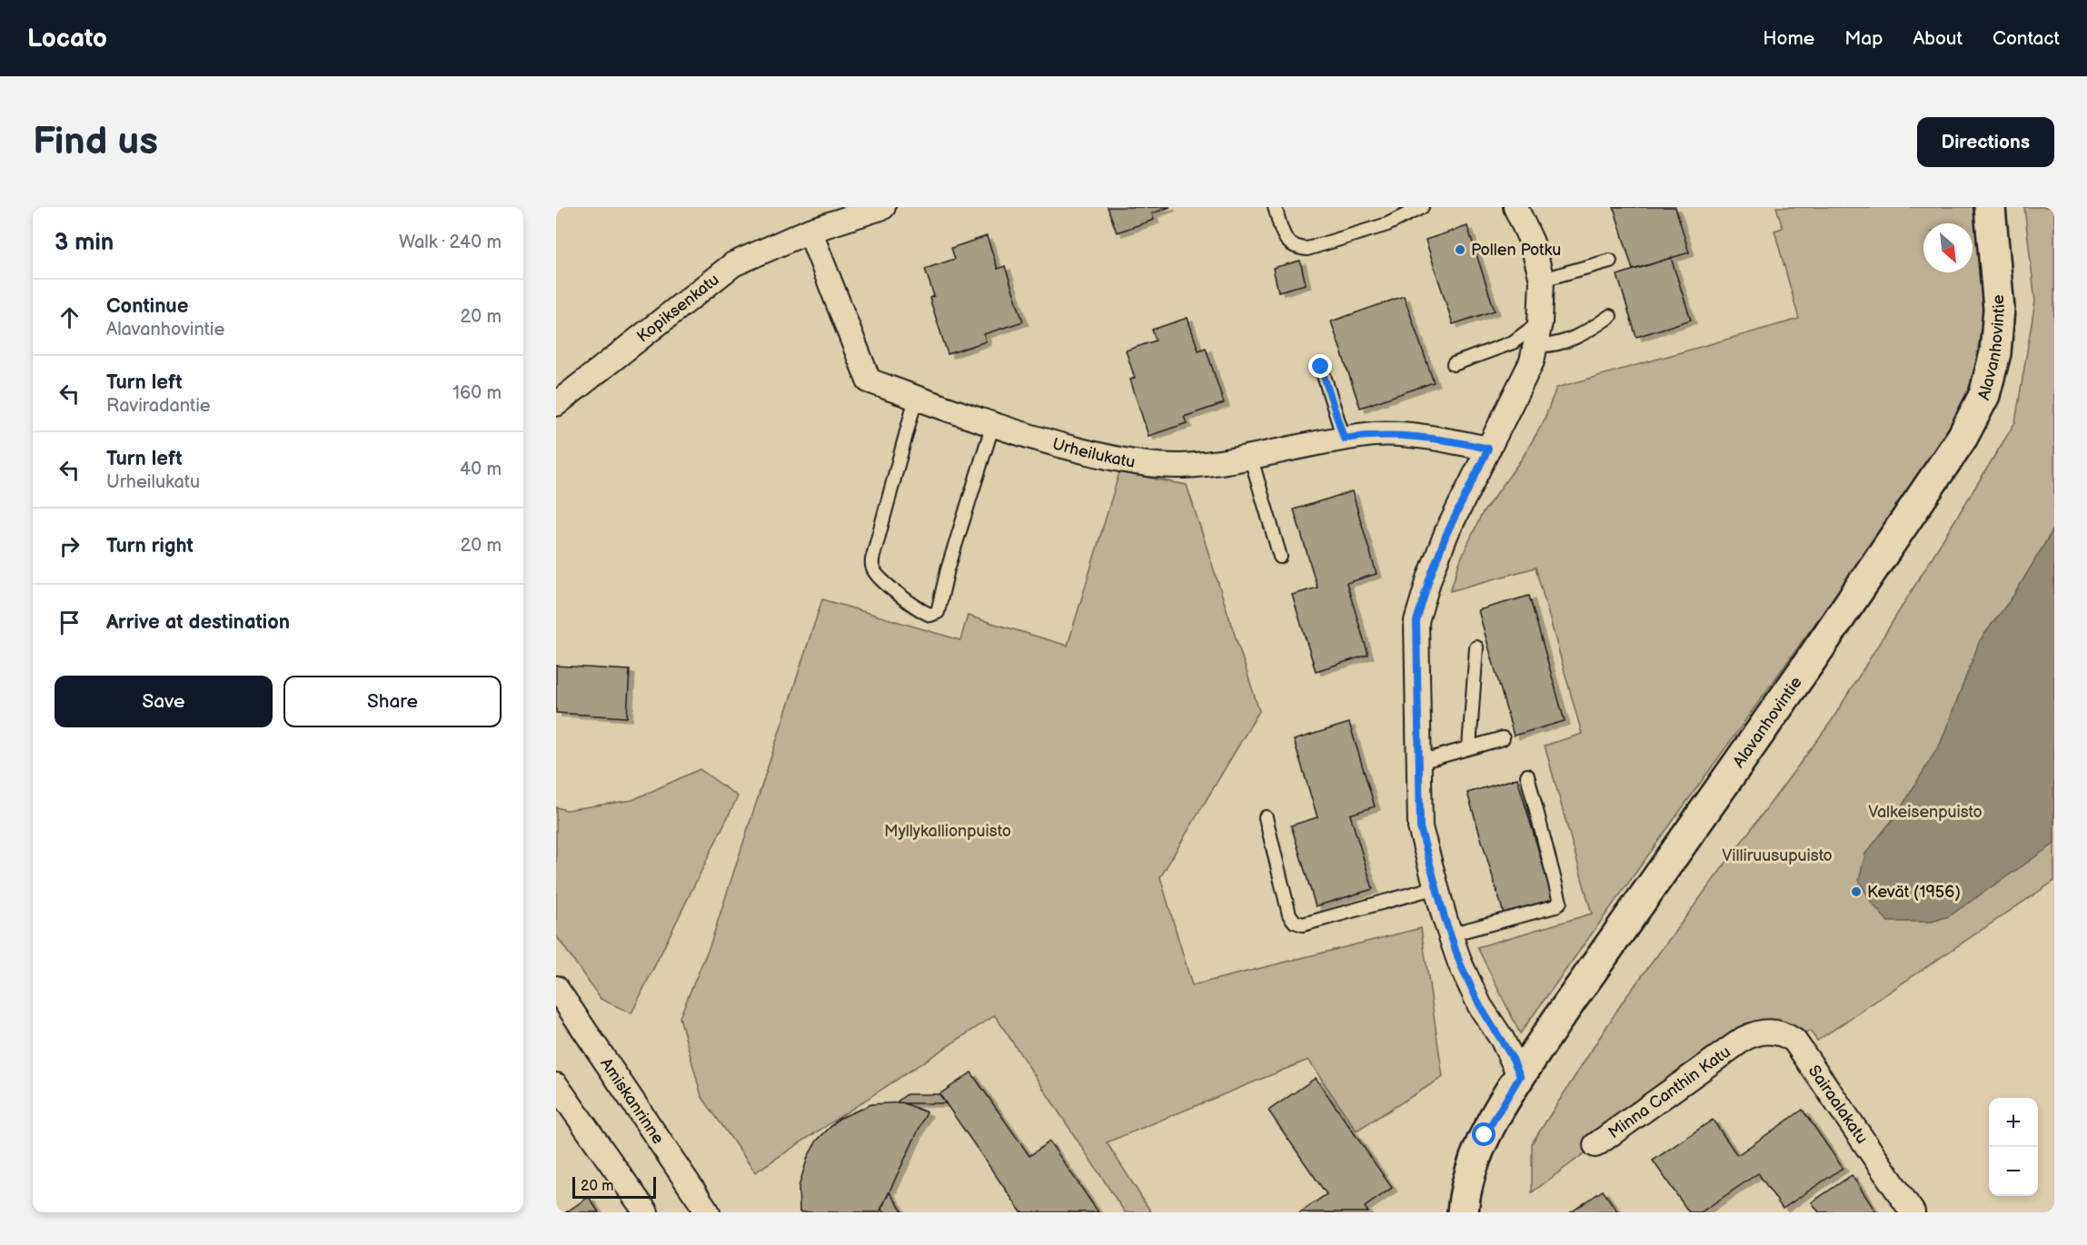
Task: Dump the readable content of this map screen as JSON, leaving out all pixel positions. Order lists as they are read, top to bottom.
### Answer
{
  "streets": {
    "main road": ["Alavanhovintie"],
    "street": [
      "Kopiksenkatu",
      "Urheilukatu",
      "Minna Canthin Katu",
      "Amiskanrinne",
      "Sairaalakatu"
    ]
  },
  "crossings": [
    ["Kopiksenkatu", "Urheilukatu"],
    ["Minna Canthin Katu", "Sairaalakatu"]
  ],
  "parks": ["Valkeisenpuisto", "Myllykallionpuisto", "Villiruusupuisto"],
  "places": ["Pollen Potku", "Kevät (1956)"],
  "scale_bar": "20 m",
  "north": "bottom right",
  "page": {
    "header": "Locato",
    "nav": [
      "Home",
      "Map",
      "About",
      "Contact"
    ],
    "buttons": [
      "Directions",
      ["Save", "Share"]
    ],
    "title": "Find us",
    "heading": ["3 min", "Walk · 240 m"],
    "list": [
      ["Continue", "Alavanhovintie", "20 m"],
      ["Turn left", "Raviradantie", "160 m"],
      ["Turn left", "Urheilukatu", "40 m"],
      ["Turn right", "20 m"],
      "Arrive at destination"
    ],
    "map_buttons": ["+", "−"],
    "scale": "20 m"
  }
}
